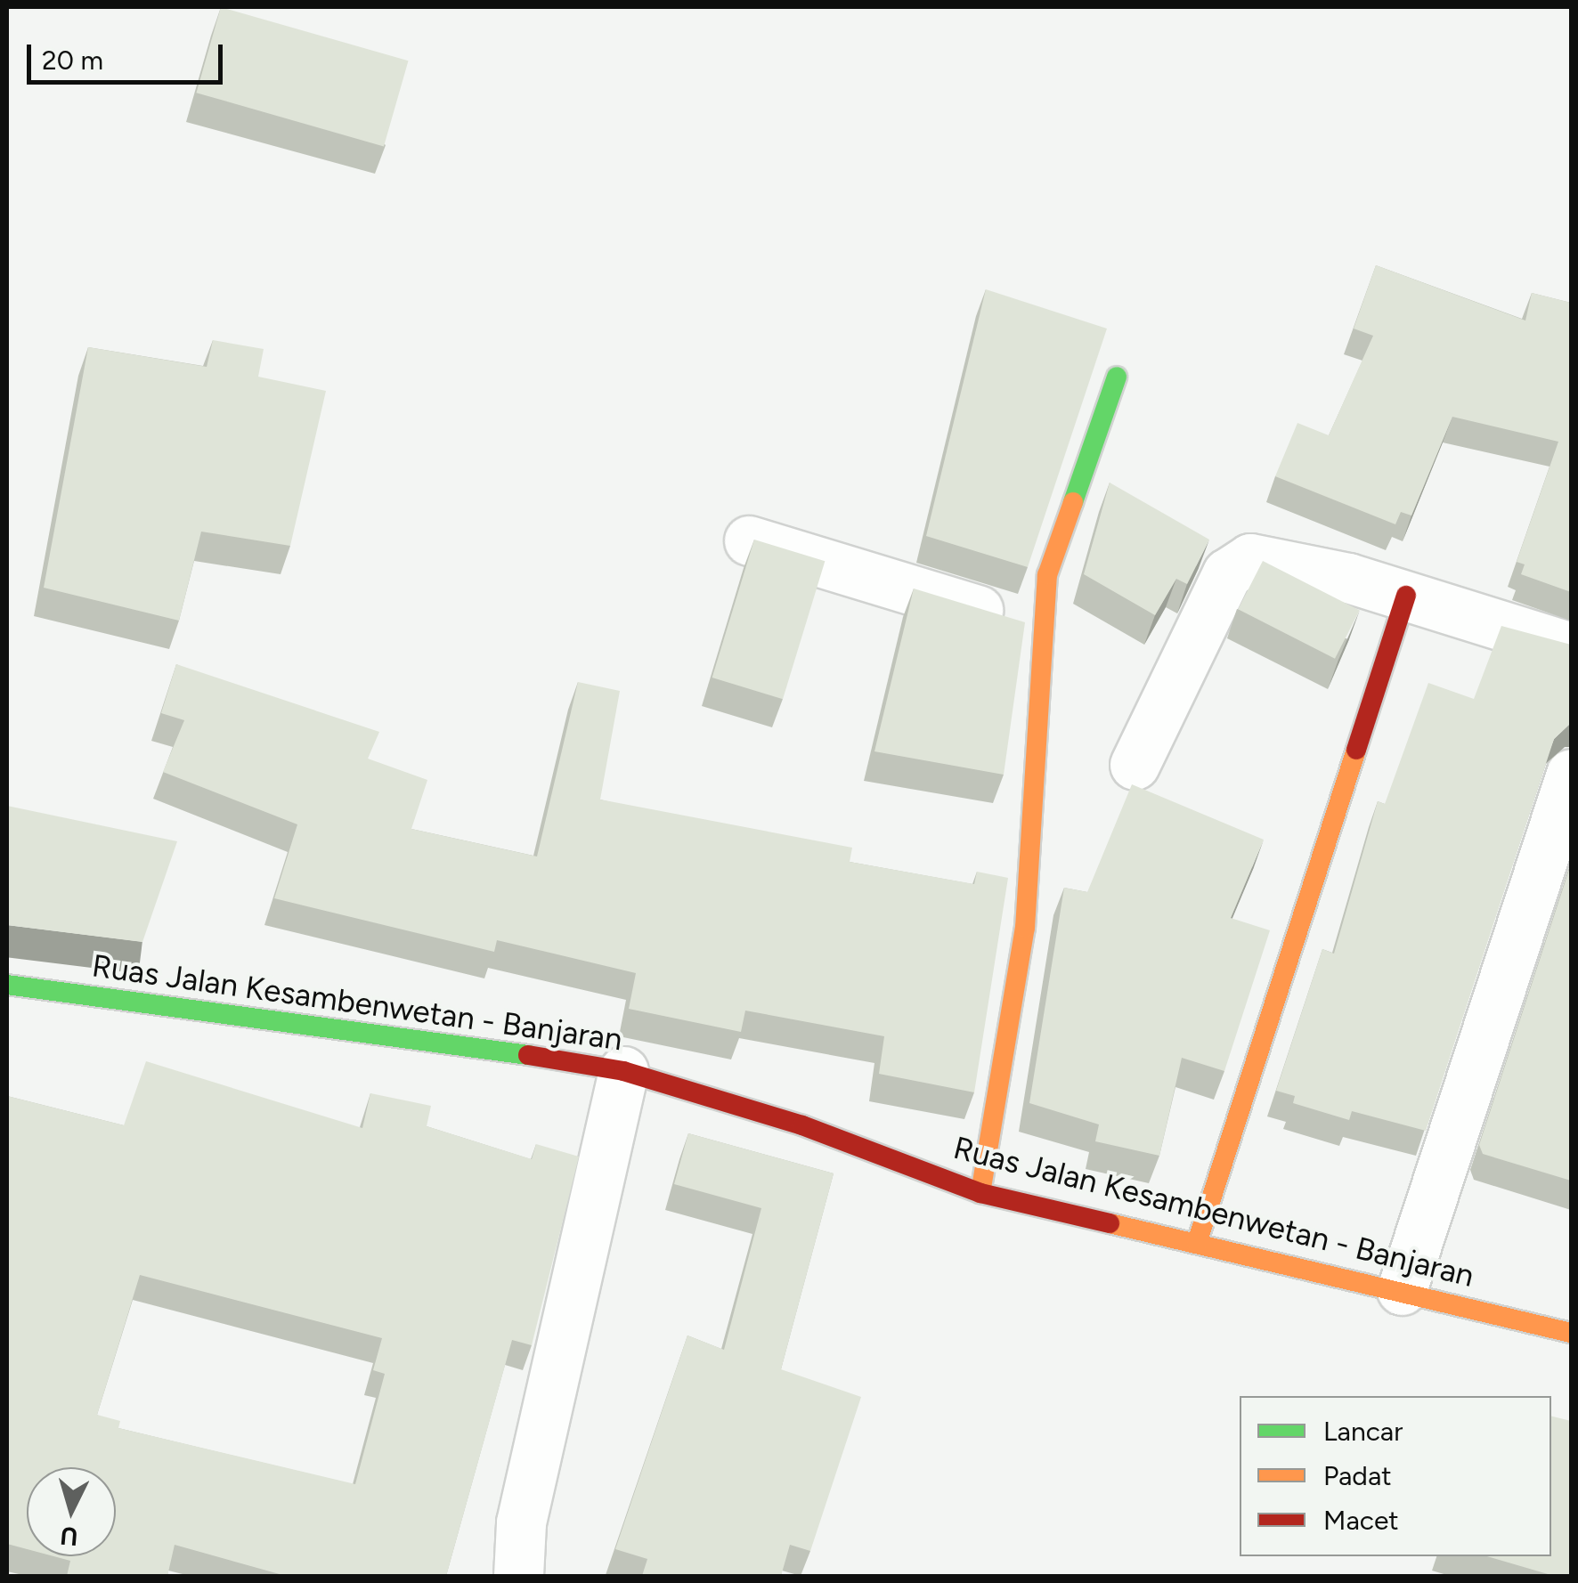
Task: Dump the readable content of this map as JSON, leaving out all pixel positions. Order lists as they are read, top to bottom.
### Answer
{
  "streets": {
    "main road": ["Ruas Jalan Kesambenwetan - Banjaran"]
  },
  "legend": ["Lancar", "Padat", "Macet"],
  "scale_bar": "20 m",
  "north": "bottom"
}
